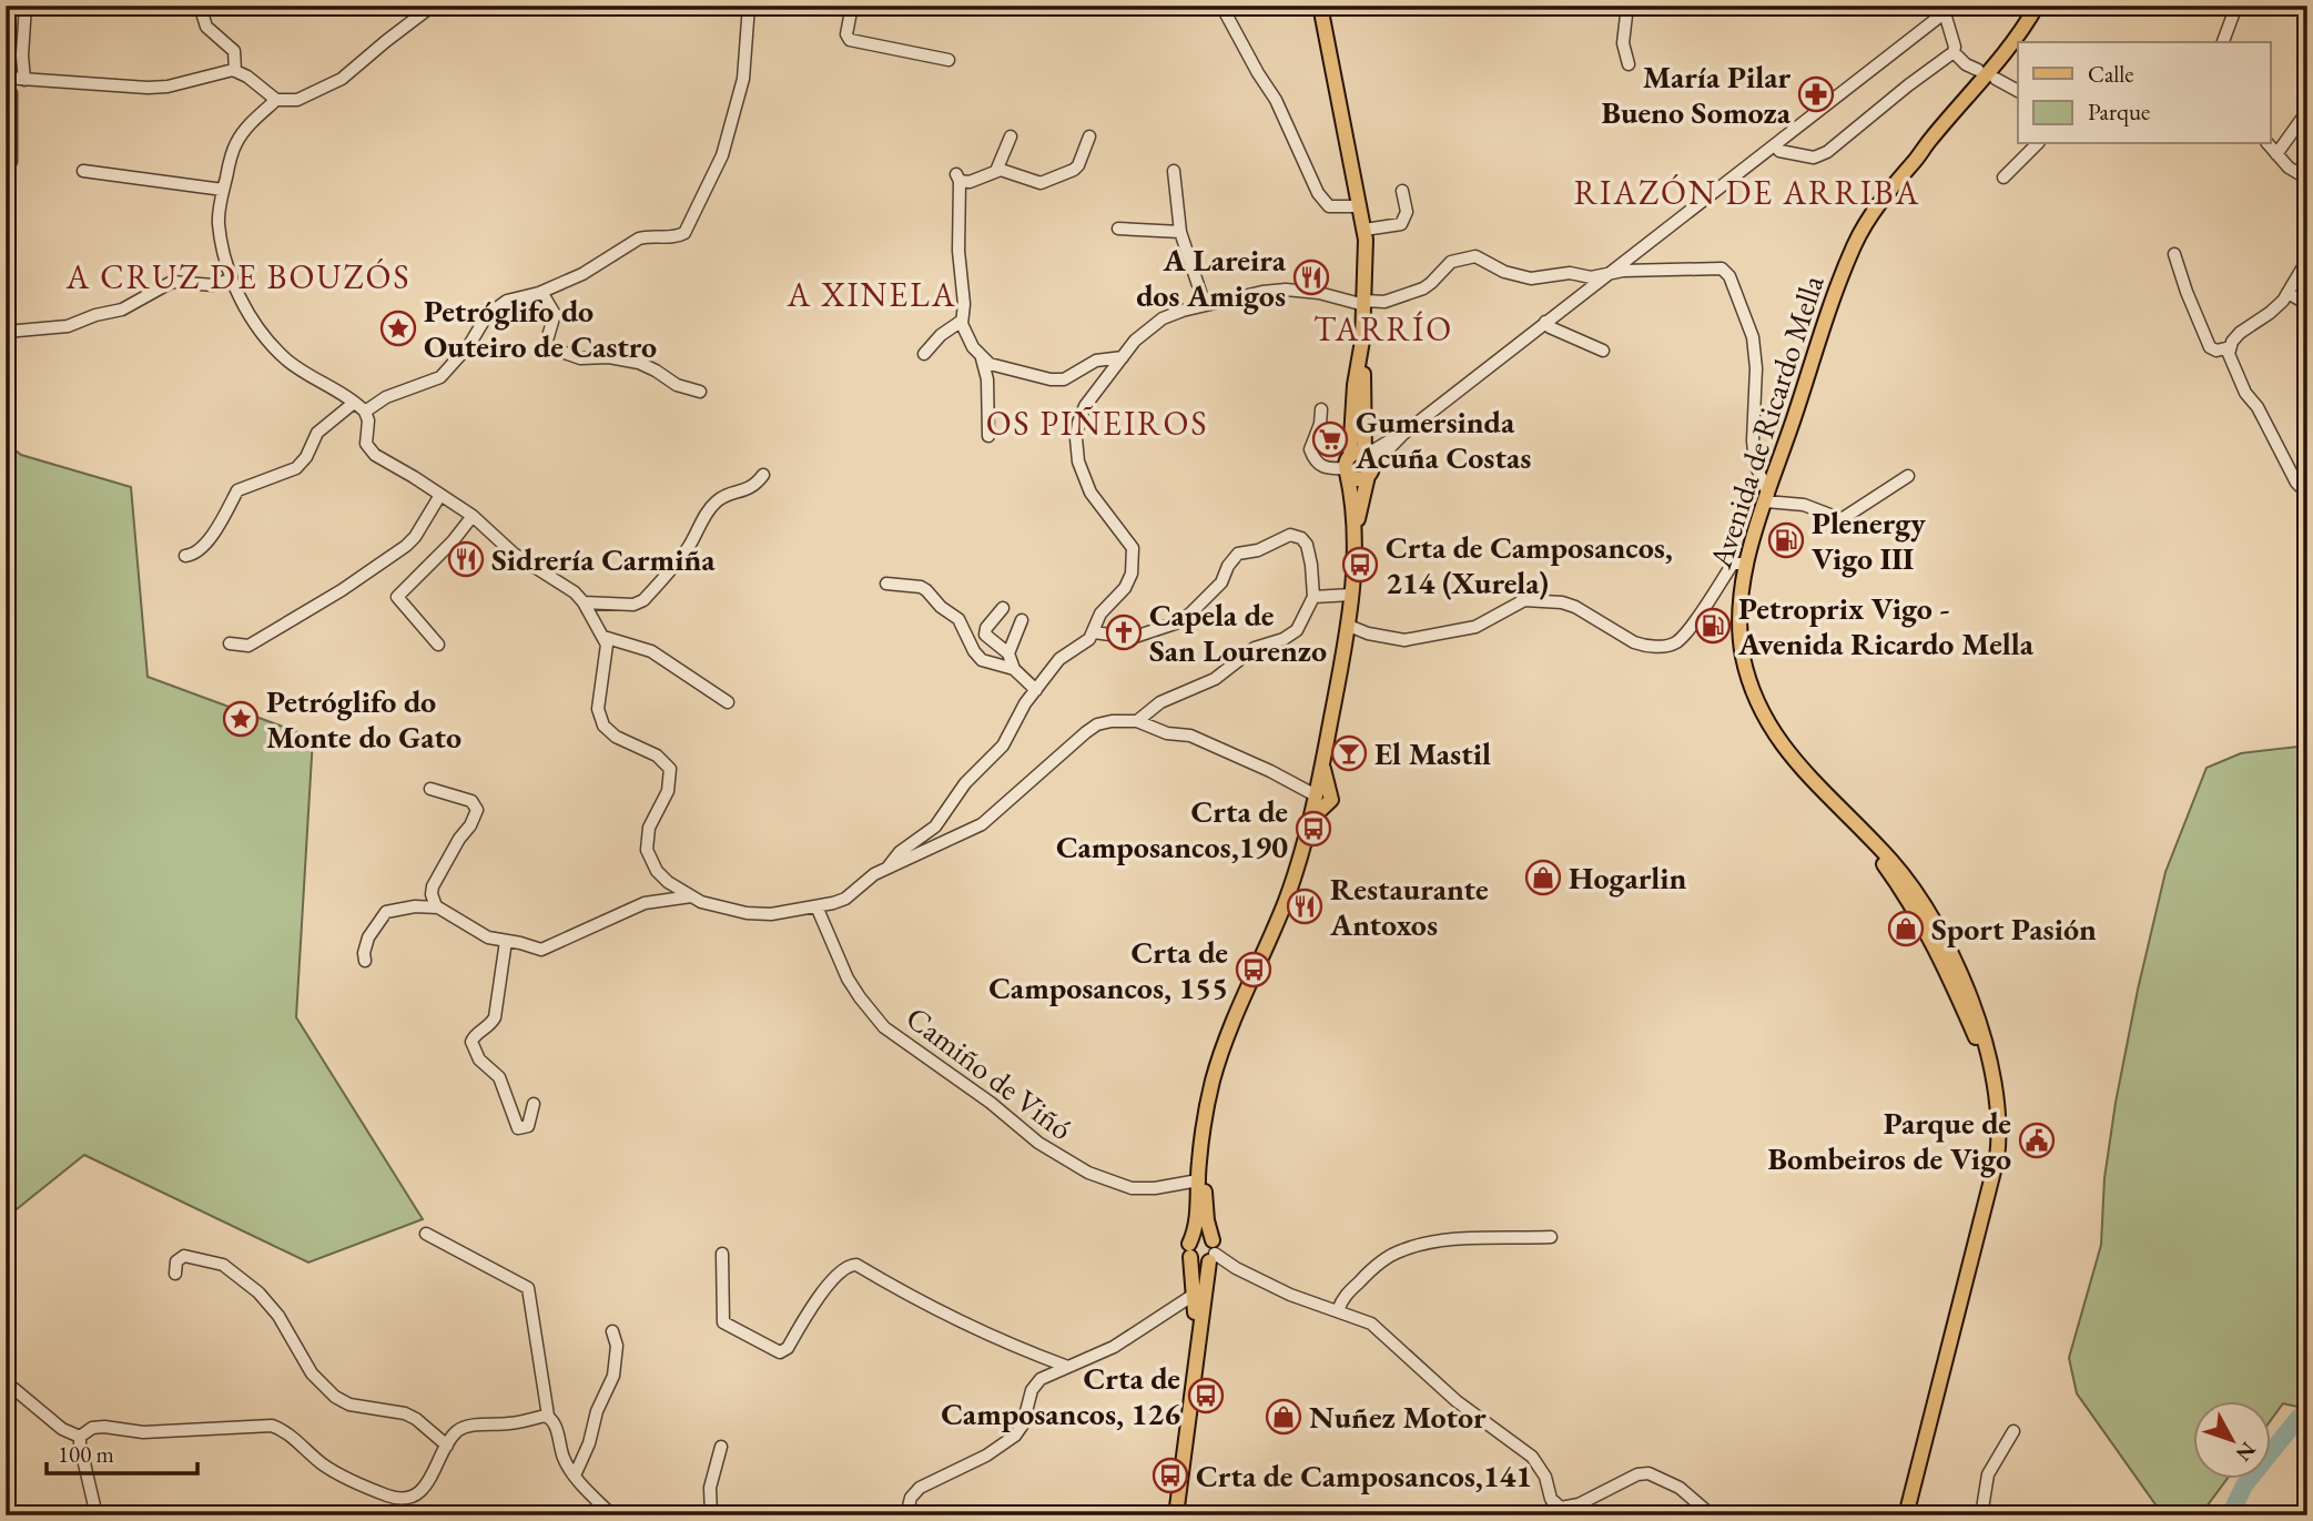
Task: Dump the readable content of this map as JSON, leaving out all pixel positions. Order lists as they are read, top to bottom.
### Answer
{
  "streets": {
    "main road": ["Avenida de Ricardo Mella"],
    "street": ["Camiño de Viñó"]
  },
  "districts": [
    "RIAZÓN DE ARRIBA",
    "A CRUZ DE BOUZÓS",
    "A XINELA",
    "TARRÍO",
    "OS PIÑEIROS"
  ],
  "places": {
    "pharmacy": ["María Pilar Bueno Somoza"],
    "restaurant": ["A Lareira dos Amigos", "Sidrería Carmiña", "Restaurante Antoxos"],
    "place": ["Petróglifo do Outeiro de Castro", "Petróglifo do Monte do Gato"],
    "supermarket": ["Gumersinda Acuña Costas"],
    "fuel station": ["Plenergy Vigo III", "Petroprix Vigo - Avenida Ricardo Mella"],
    "bus stop": [
      "Crta de Camposancos, 214 (Xurela)",
      "Crta de Camposancos,190",
      "Crta de Camposancos, 155",
      "Crta de Camposancos, 126",
      "Crta de Camposancos,141"
    ],
    "church": ["Capela de San Lourenzo"],
    "bar": ["El Mastil"],
    "shop": ["Hogarlin", "Sport Pasión", "Nuñez Motor"],
    "public building": ["Parque de Bombeiros de Vigo"]
  },
  "legend": ["Calle", "Parque"],
  "scale_bar": "100 m",
  "north": "bottom right"
}
